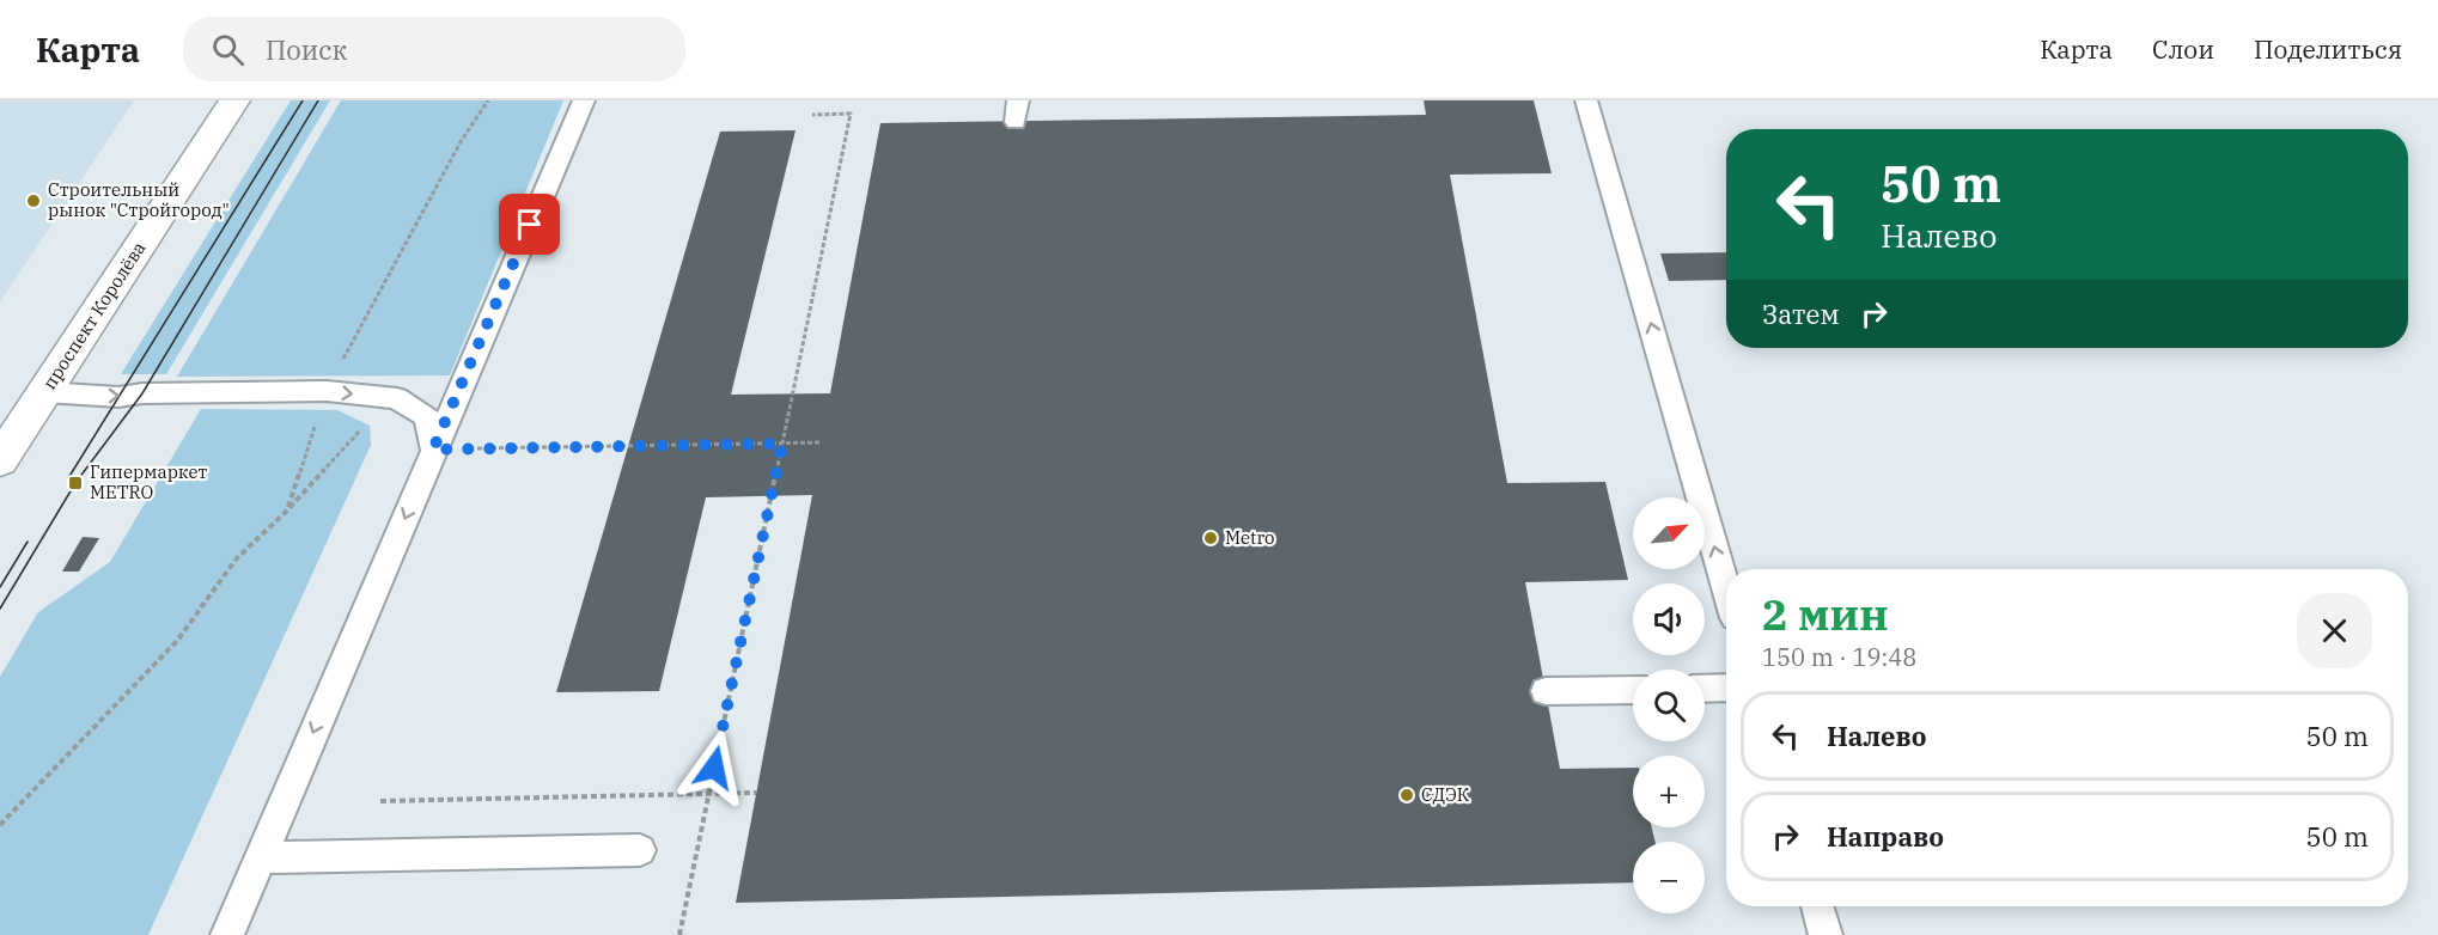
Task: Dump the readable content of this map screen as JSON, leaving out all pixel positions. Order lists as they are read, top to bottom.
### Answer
{
  "streets": {
    "main road": ["проспект Королёва"]
  },
  "places": {
    "other": ["Строительный рынок \"Стройгород\"", "Metro", "СДЭК"],
    "transit": ["Гипермаркет METRO"]
  },
  "north": "top right",
  "page": {
    "header": "Карта",
    "search": "Поиск",
    "nav": ["Карта", "Слои", "Поделиться"],
    "turn": ["50 m", "Налево"],
    "then": "Затем",
    "map_buttons": ["+", "−"],
    "heading": ["2 мин", "150 m · 19:48"],
    "list": [
      {
        "name": "Налево",
        "value": "50 m"
      },
      {
        "name": "Направо",
        "value": "50 m"
      }
    ]
  }
}
